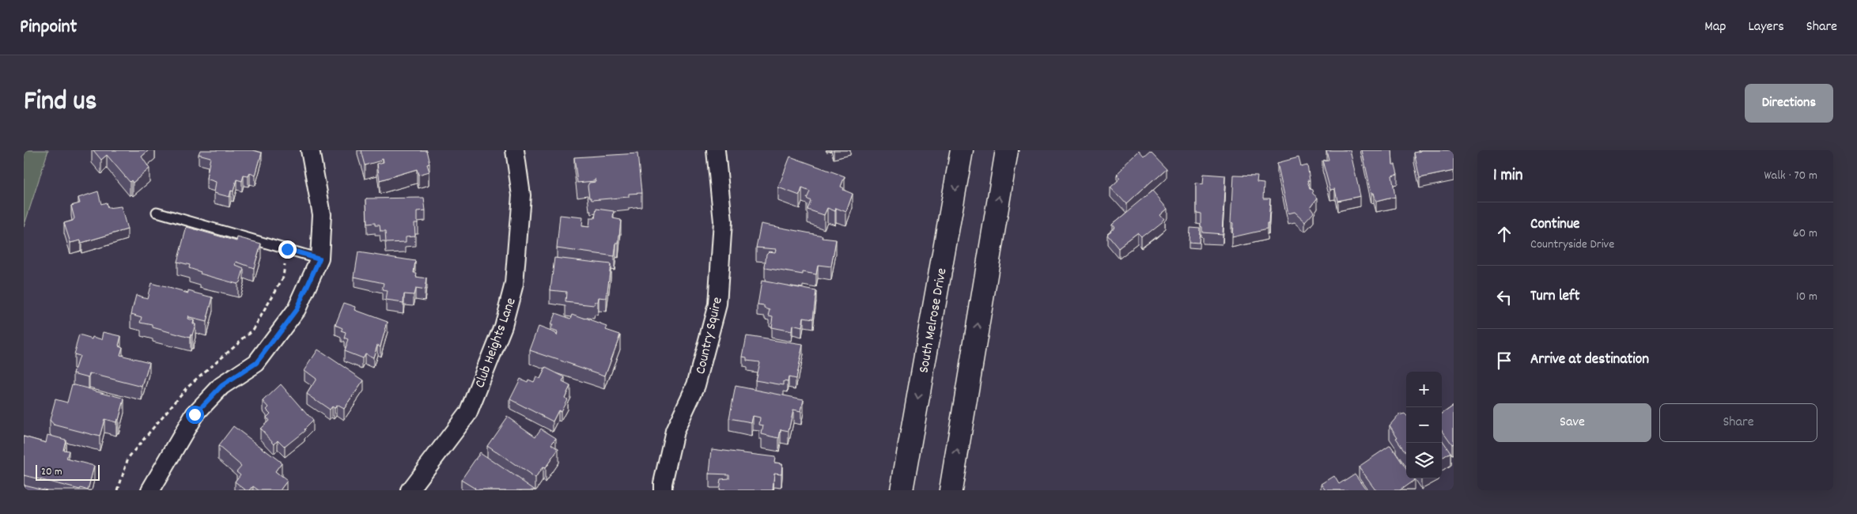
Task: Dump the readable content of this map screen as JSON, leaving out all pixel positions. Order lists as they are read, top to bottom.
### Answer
{
  "streets": {
    "main road": ["South Melrose Drive"],
    "street": ["Country Squire", "Club Heights Lane"]
  },
  "scale_bar": "20 m",
  "page": {
    "header": "Pinpoint",
    "nav": ["Map", "Layers", "Share"],
    "title": "Find us",
    "buttons": [
      "Directions",
      ["Save", "Share"]
    ],
    "heading": ["1 min", "Walk · 70 m"],
    "list": [
      ["Continue", "Countryside Drive", "60 m"],
      ["Turn left", "10 m"],
      "Arrive at destination"
    ],
    "map_buttons": ["+", "−"],
    "scale": "20 m"
  }
}
